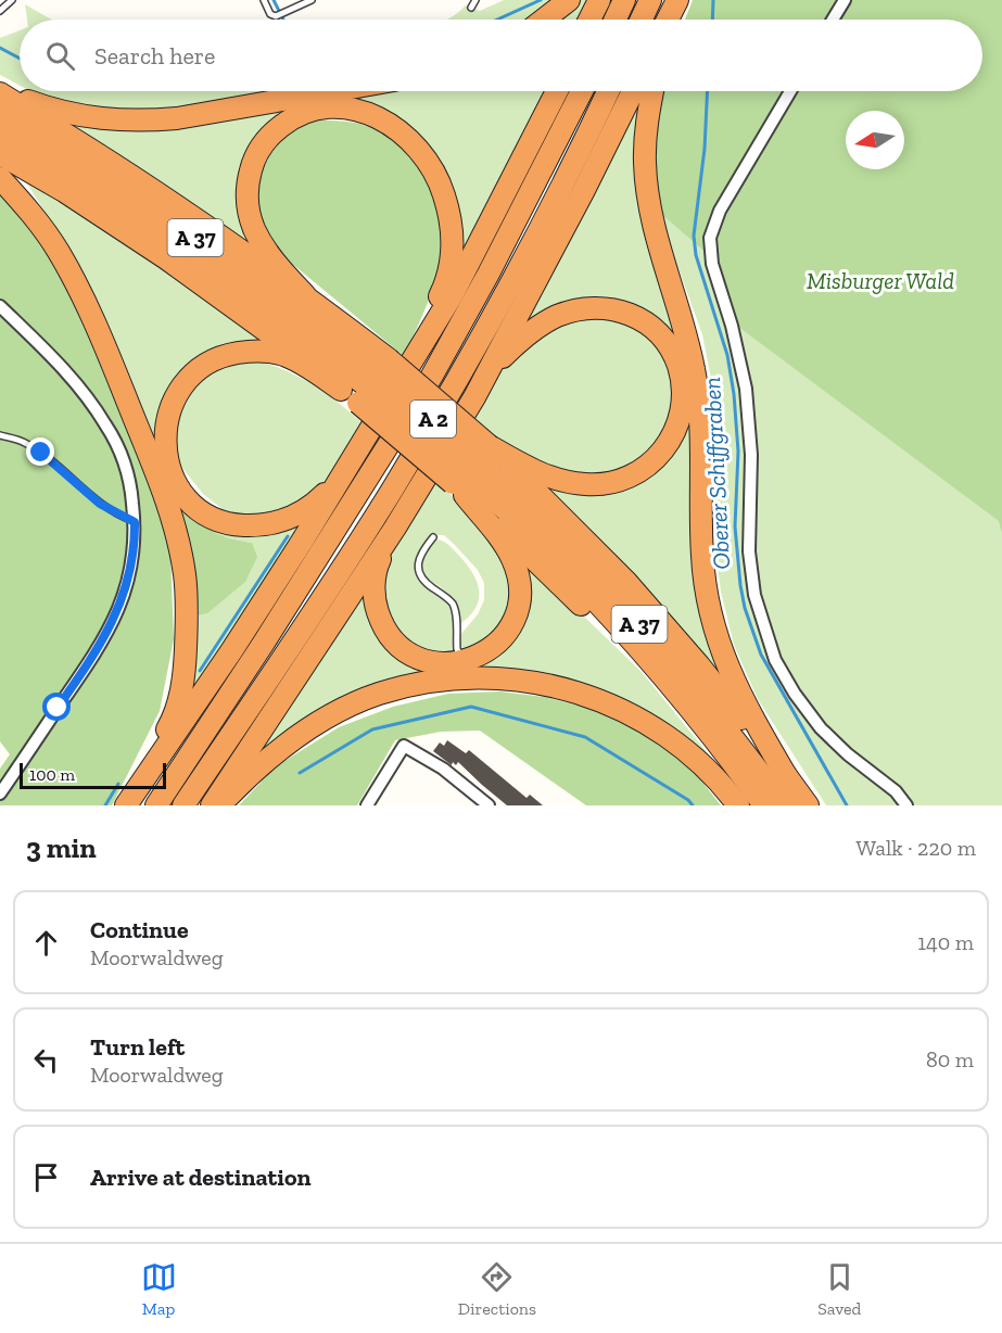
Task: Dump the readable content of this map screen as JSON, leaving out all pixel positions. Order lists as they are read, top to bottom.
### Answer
{
  "streets": {
    "highway": ["A 37", "A 2"]
  },
  "water": ["Oberer Schiffgraben"],
  "parks": ["Misburger Wald"],
  "scale_bar": "100 m",
  "north": "left",
  "page": {
    "search": "Search here",
    "scale": "100 m",
    "heading": ["3 min", "Walk · 220 m"],
    "list": [
      ["Continue", "Moorwaldweg", "140 m"],
      ["Turn left", "Moorwaldweg", "80 m"],
      "Arrive at destination"
    ],
    "nav": ["Map", "Directions", "Saved"]
  }
}
